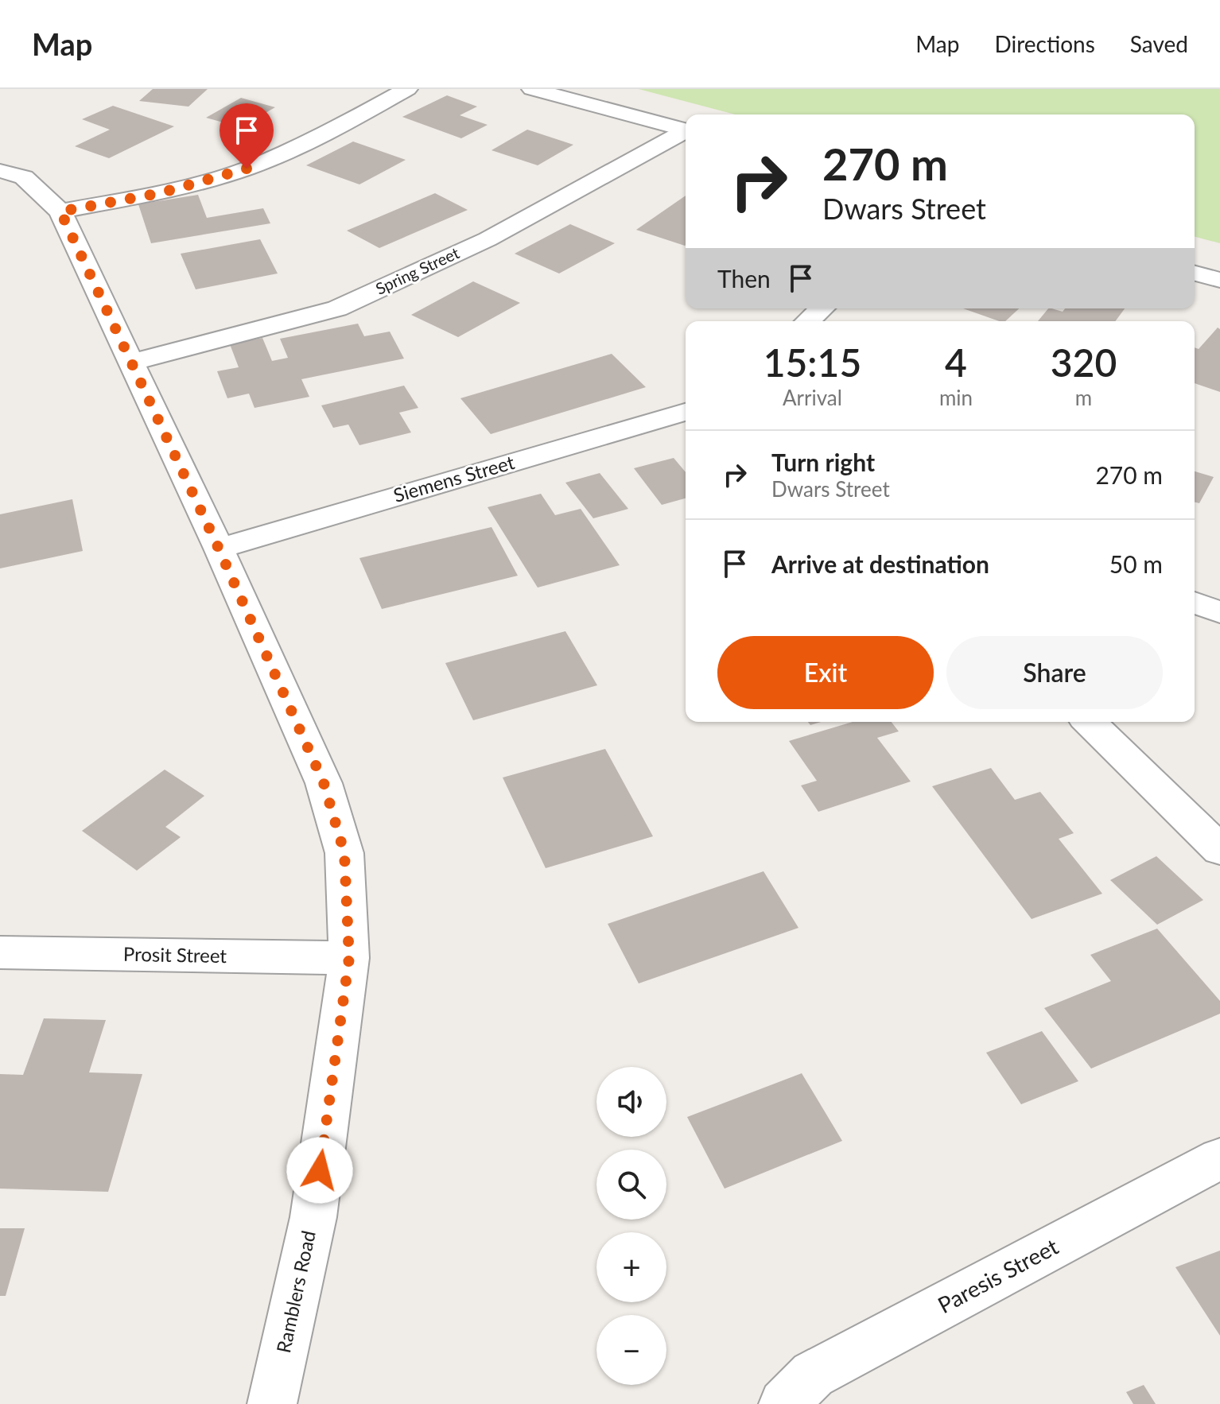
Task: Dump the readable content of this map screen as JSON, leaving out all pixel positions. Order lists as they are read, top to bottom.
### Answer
{
  "streets": {
    "street": [
      "Spring Street",
      "Siemens Street",
      "Prosit Street",
      "Paresis Street",
      "Ramblers Road"
    ]
  },
  "crossings": [
    ["Spring Street", "Ramblers Road"],
    ["Siemens Street", "Ramblers Road"],
    ["Prosit Street", "Ramblers Road"]
  ],
  "page": {
    "header": "Map",
    "nav": ["Map", "Directions", "Saved"],
    "turn": ["270 m", "Dwars Street"],
    "then": "Then",
    "eta": [
      "15:15",
      "Arrival",
      "4",
      "min",
      "320",
      "m"
    ],
    "list": [
      {
        "name": "Turn right",
        "note": "Dwars Street",
        "value": "270 m"
      },
      {
        "name": "Arrive at destination",
        "value": "50 m"
      }
    ],
    "buttons": ["Exit", "Share"],
    "map_buttons": ["+", "−"]
  }
}
